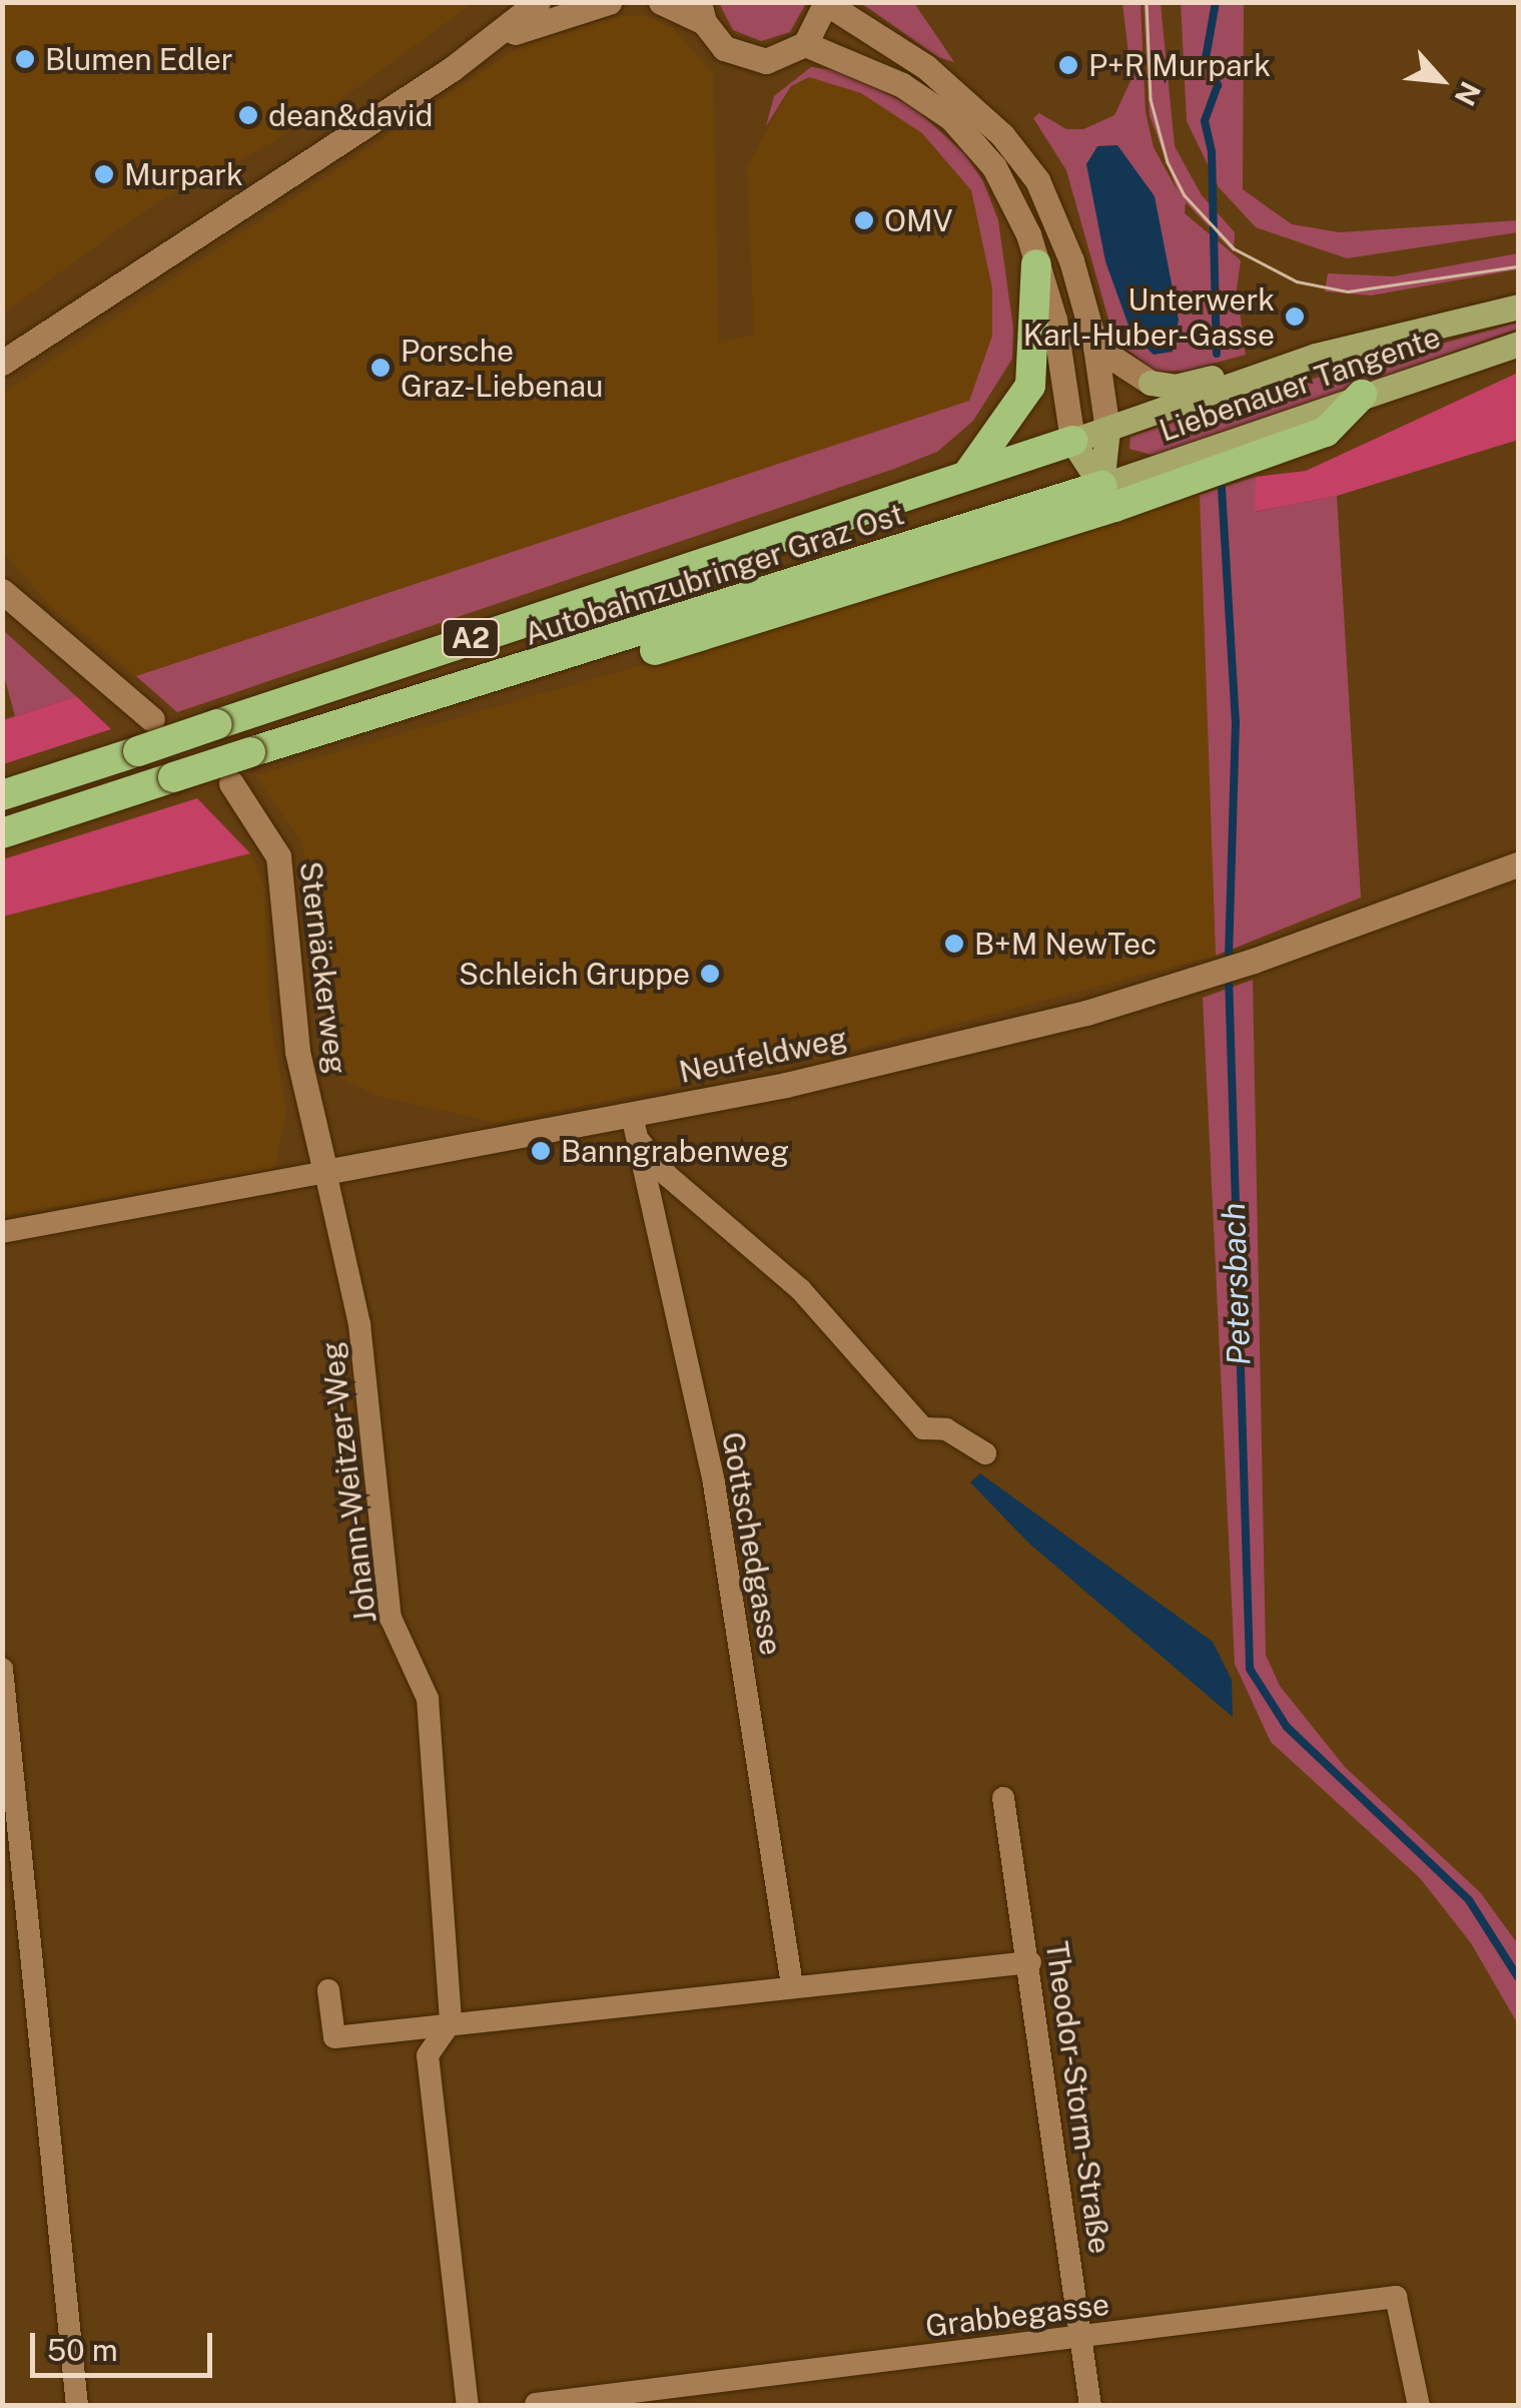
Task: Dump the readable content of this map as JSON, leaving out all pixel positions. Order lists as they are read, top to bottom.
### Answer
{
  "streets": {
    "highway": ["Autobahnzubringer Graz Ost", "A2"],
    "main road": ["Liebenauer Tangente", "Sternäckerweg", "Neufeldweg"],
    "street": [
      "Johann-Weitzer-Weg",
      "Gottschedgasse",
      "Theodor-Storm-Straße",
      "Grabbegasse"
    ]
  },
  "crossings": [
    ["Liebenauer Tangente", "Autobahnzubringer Graz Ost"],
    ["Sternäckerweg", "Neufeldweg"],
    ["Sternäckerweg", "Johann-Weitzer-Weg"],
    ["Neufeldweg", "Johann-Weitzer-Weg"],
    ["Neufeldweg", "Gottschedgasse"],
    ["Theodor-Storm-Straße", "Grabbegasse"]
  ],
  "water": ["Petersbach"],
  "places": [
    "Blumen Edler",
    "P+R Murpark",
    "dean&david",
    "Murpark",
    "OMV",
    "Unterwerk Karl-Huber-Gasse",
    "Porsche Graz-Liebenau",
    "B+M NewTec",
    "Schleich Gruppe",
    "Banngrabenweg"
  ],
  "scale_bar": "50 m",
  "north": "bottom right"
}
